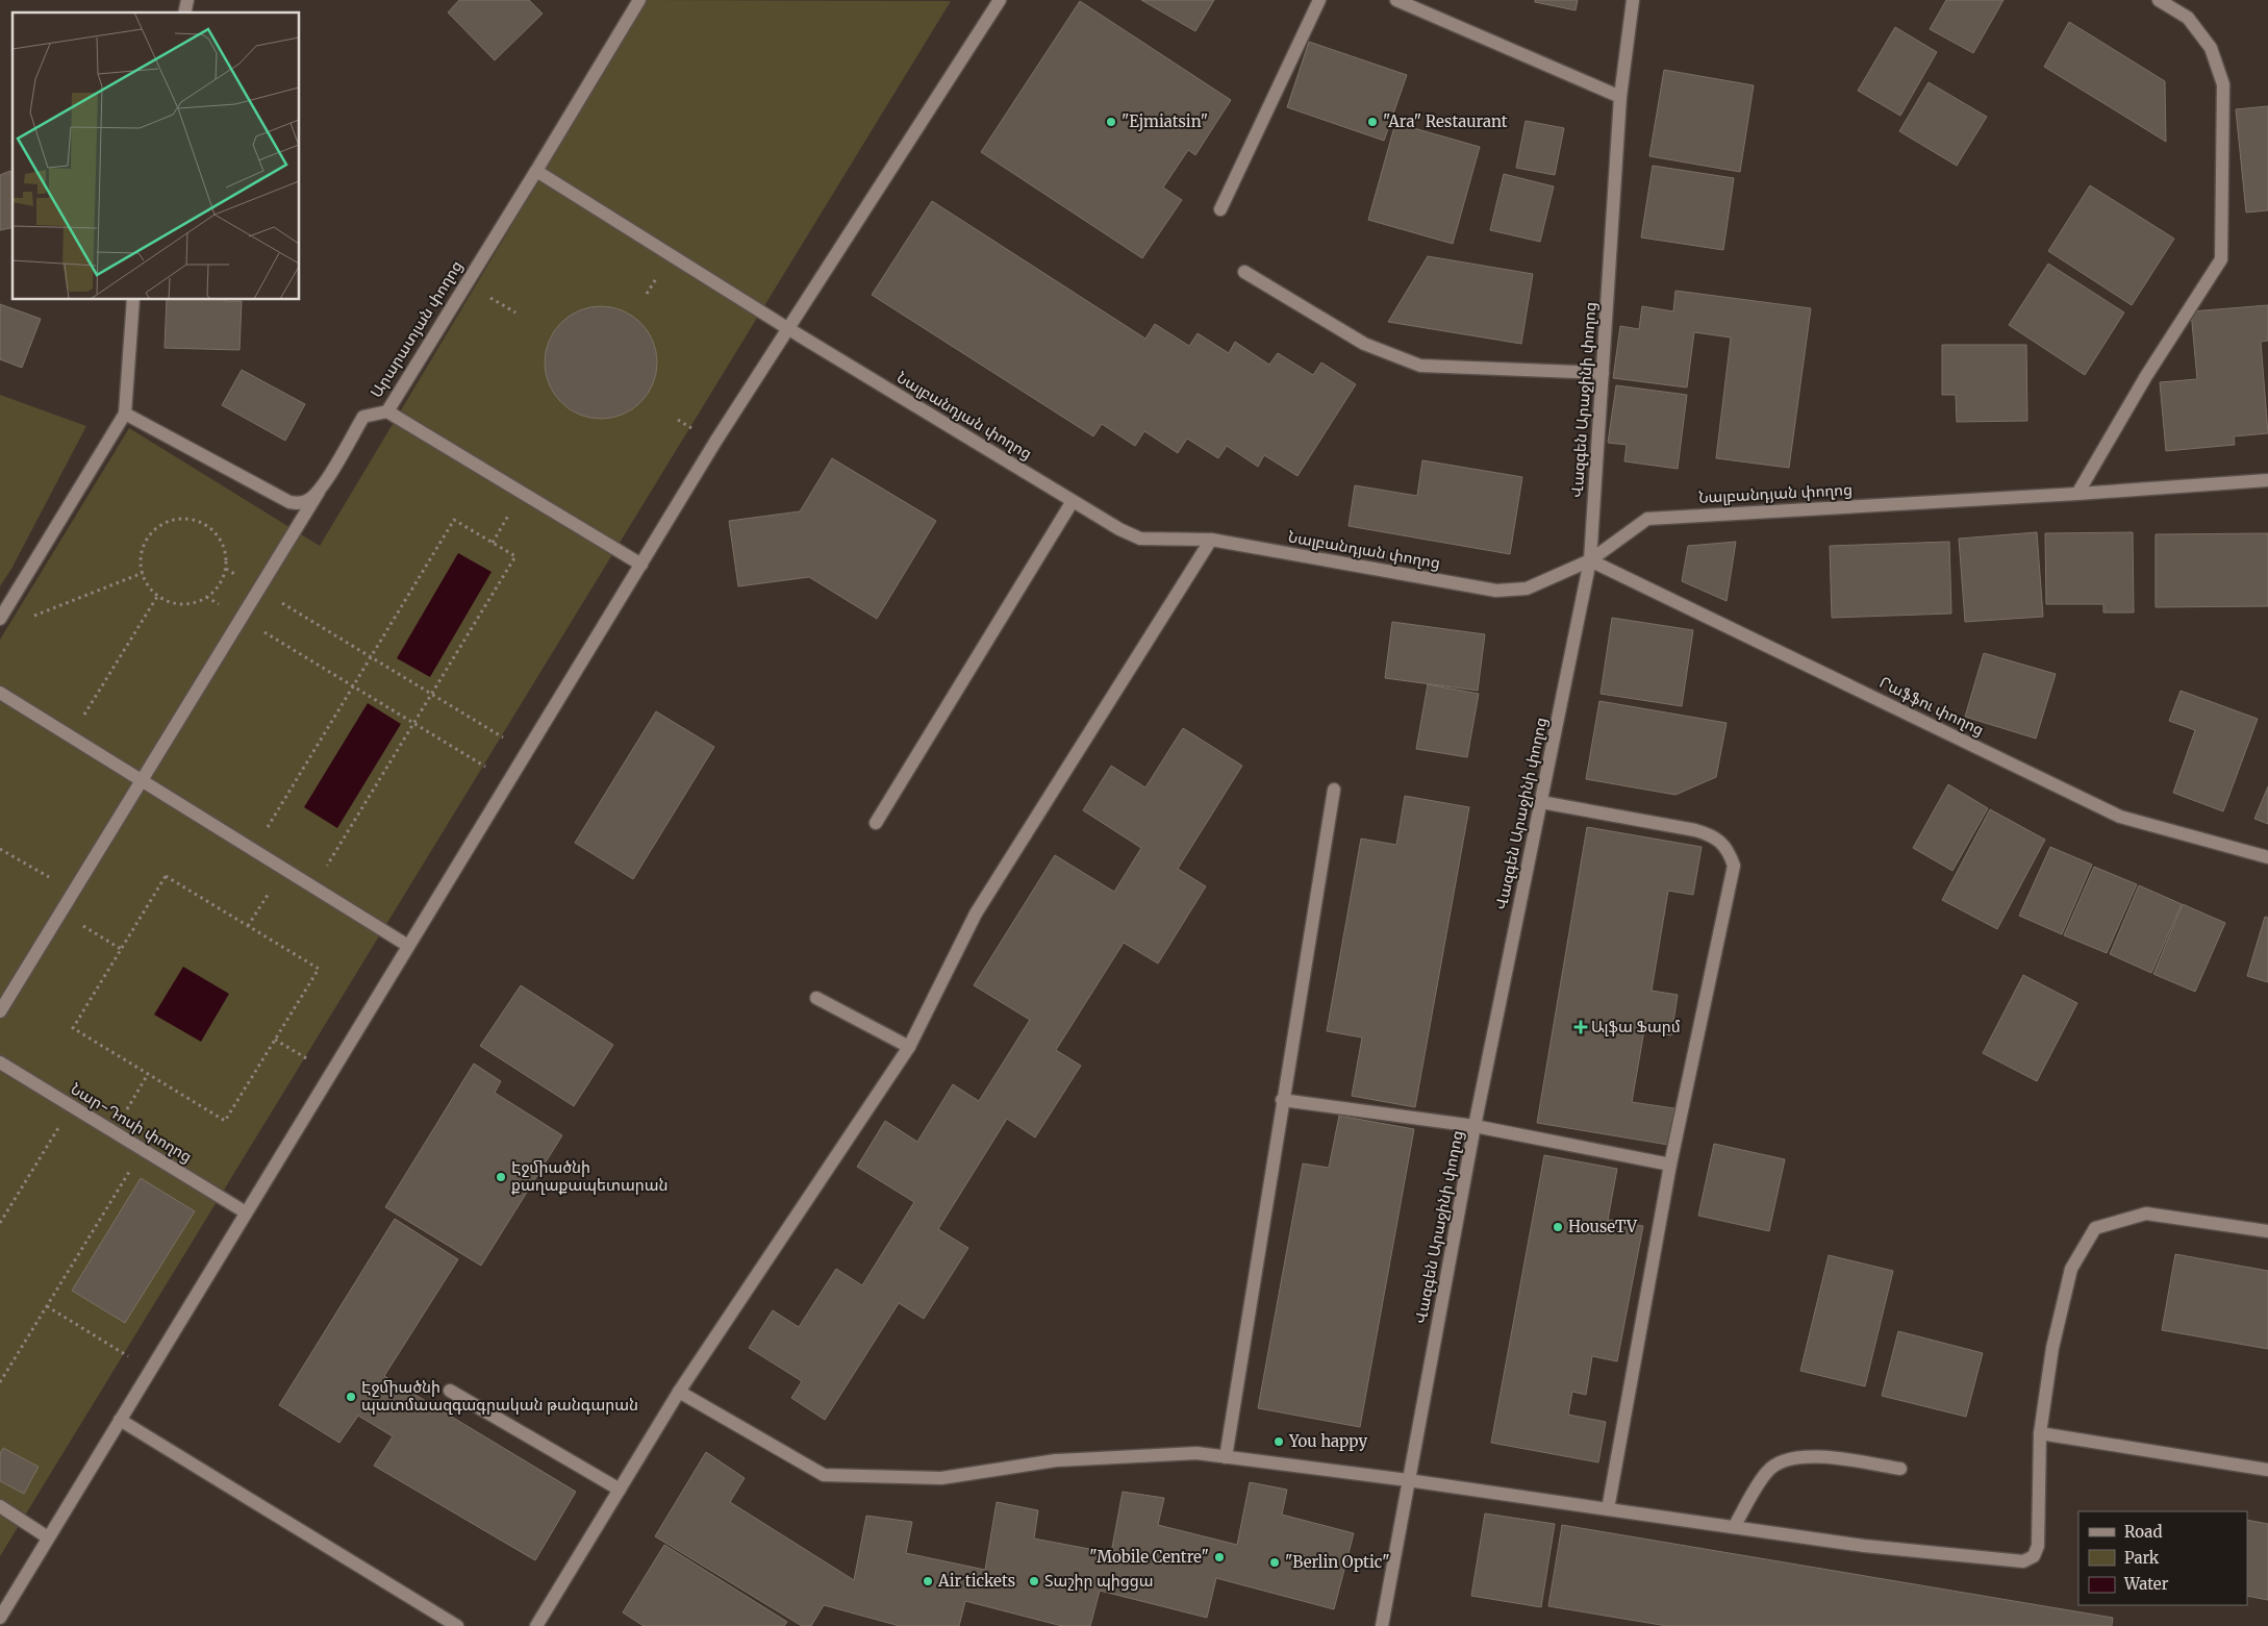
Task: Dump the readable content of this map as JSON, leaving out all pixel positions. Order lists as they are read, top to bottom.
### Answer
{
  "streets": {
    "street": [
      "Արարատյան փողոց",
      "Վազգեն Արաջինի փողոց",
      "Նալբանդյան փողոց",
      "Րաֆֆու փողոց",
      "Նար-Դոսի փողոց"
    ]
  },
  "crossings": [
    ["Արարատյան փողոց", "Նալբանդյան փողոց"],
    ["Վազգեն Արաջինի փողոց", "Նալբանդյան փողոց"],
    ["Վազգեն Արաջինի փողոց", "Րաֆֆու փողոց"],
    ["Նալբանդյան փողոց", "Րաֆֆու փողոց"]
  ],
  "places": {
    "other": [
      "\"Ejmiatsin\"",
      "\"Ara\" Restaurant",
      "Էջմիածնի քաղաքապետարան",
      "HouseTV",
      "Էջմիածնի պատմաազգագրական թանգարան",
      "You happy",
      "\"Mobile Centre\"",
      "\"Berlin Optic\"",
      "Air tickets",
      "Տաշիր պիցցա"
    ],
    "health": ["Ալֆա Ֆարմ"]
  },
  "legend": ["Road", "Park", "Water"]
}
